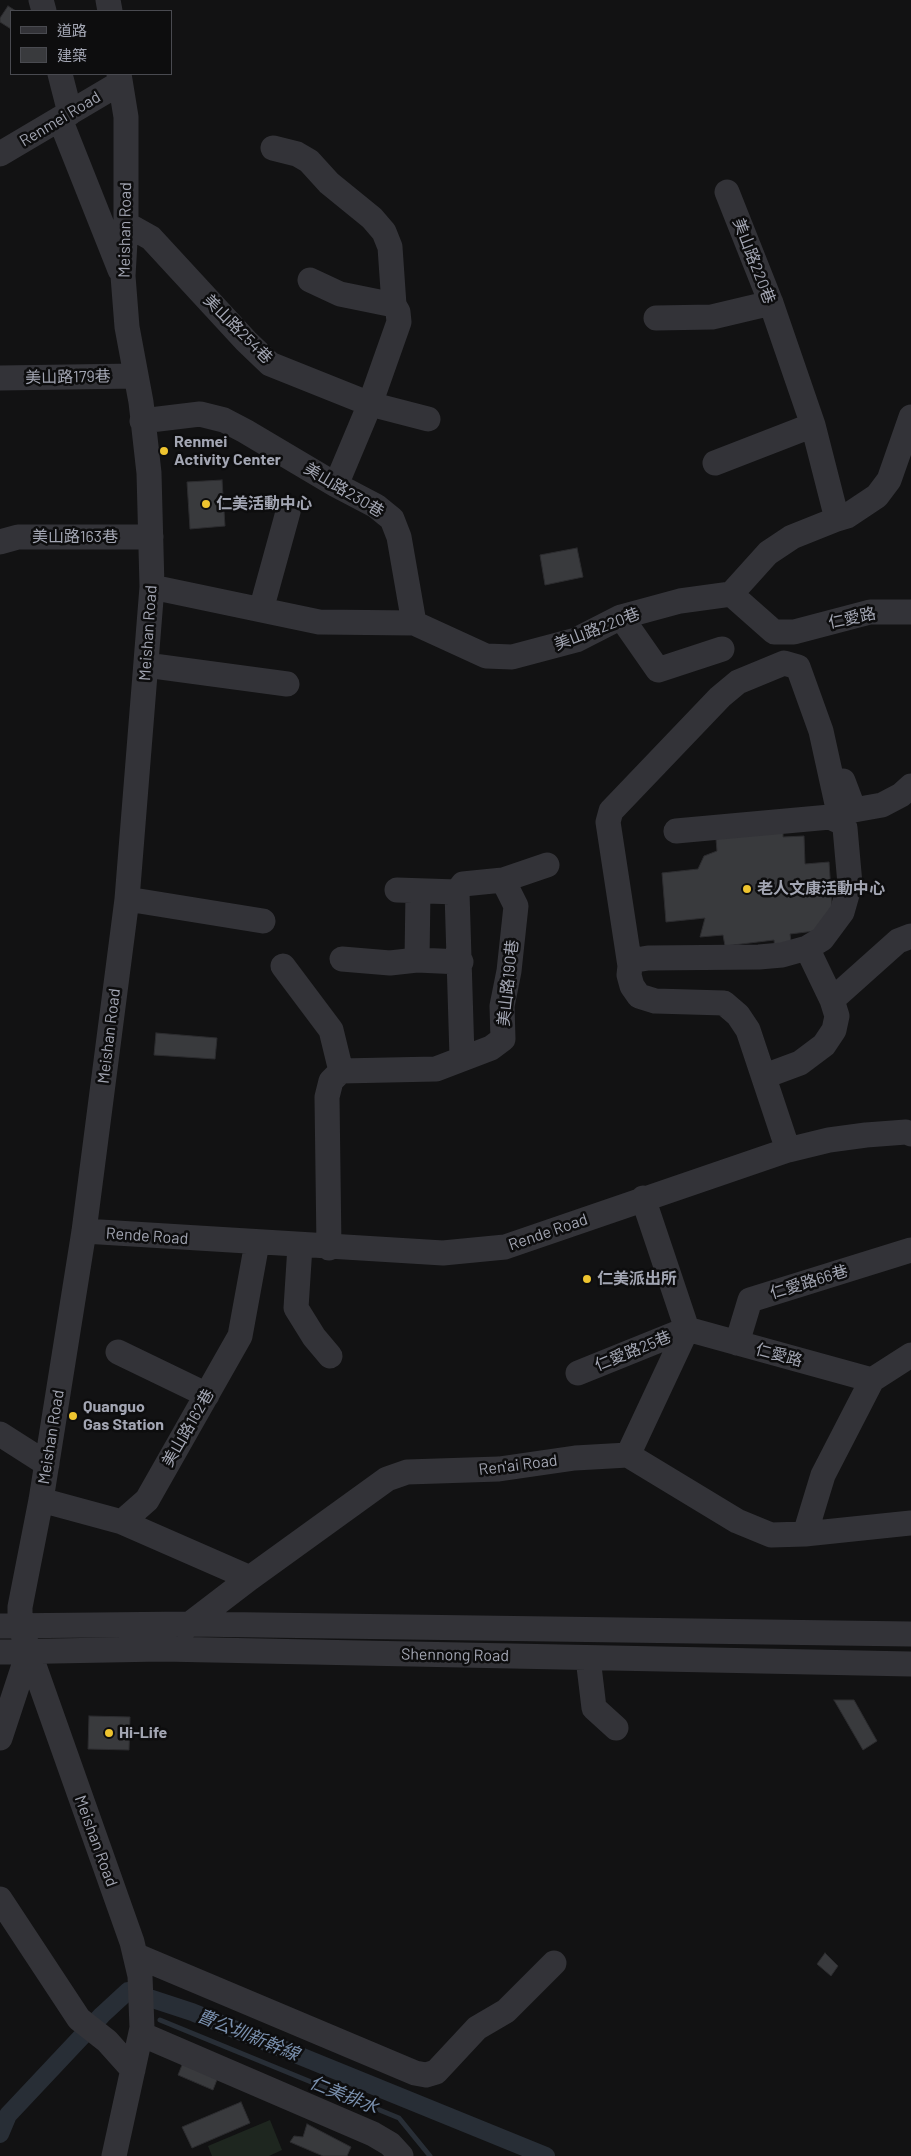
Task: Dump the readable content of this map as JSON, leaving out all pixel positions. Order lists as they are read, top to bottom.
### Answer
{
  "streets": {
    "street": [
      "Renmei Road",
      "Meishan Road",
      "美山路220巷",
      "美山路254巷",
      "美山路179巷",
      "美山路230巷",
      "美山路163巷",
      "仁愛路",
      "美山路190巷",
      "Rende Road",
      "仁愛路66巷",
      "仁愛路25巷",
      "美山路162巷",
      "Ren'ai Road",
      "Shennong Road"
    ]
  },
  "crossings": [
    ["Renmei Road", "Meishan Road"],
    ["Meishan Road", "美山路220巷"],
    ["Meishan Road", "美山路254巷"],
    ["Meishan Road", "美山路179巷"],
    ["Meishan Road", "美山路230巷"],
    ["Meishan Road", "美山路163巷"],
    ["Meishan Road", "Rende Road"],
    ["Meishan Road", "Shennong Road"],
    ["美山路220巷", "美山路230巷"],
    ["仁愛路", "仁愛路66巷"],
    ["仁愛路", "仁愛路25巷"],
    ["Rende Road", "美山路162巷"],
    ["Ren'ai Road", "Shennong Road"]
  ],
  "water": ["曹公圳新幹線", "仁美排水"],
  "places": [
    "Renmei Activity Center",
    "仁美活動中心",
    "老人文康活動中心",
    "仁美派出所",
    "Quanguo Gas Station",
    "Hi-Life"
  ],
  "legend": ["道路", "建築"]
}
